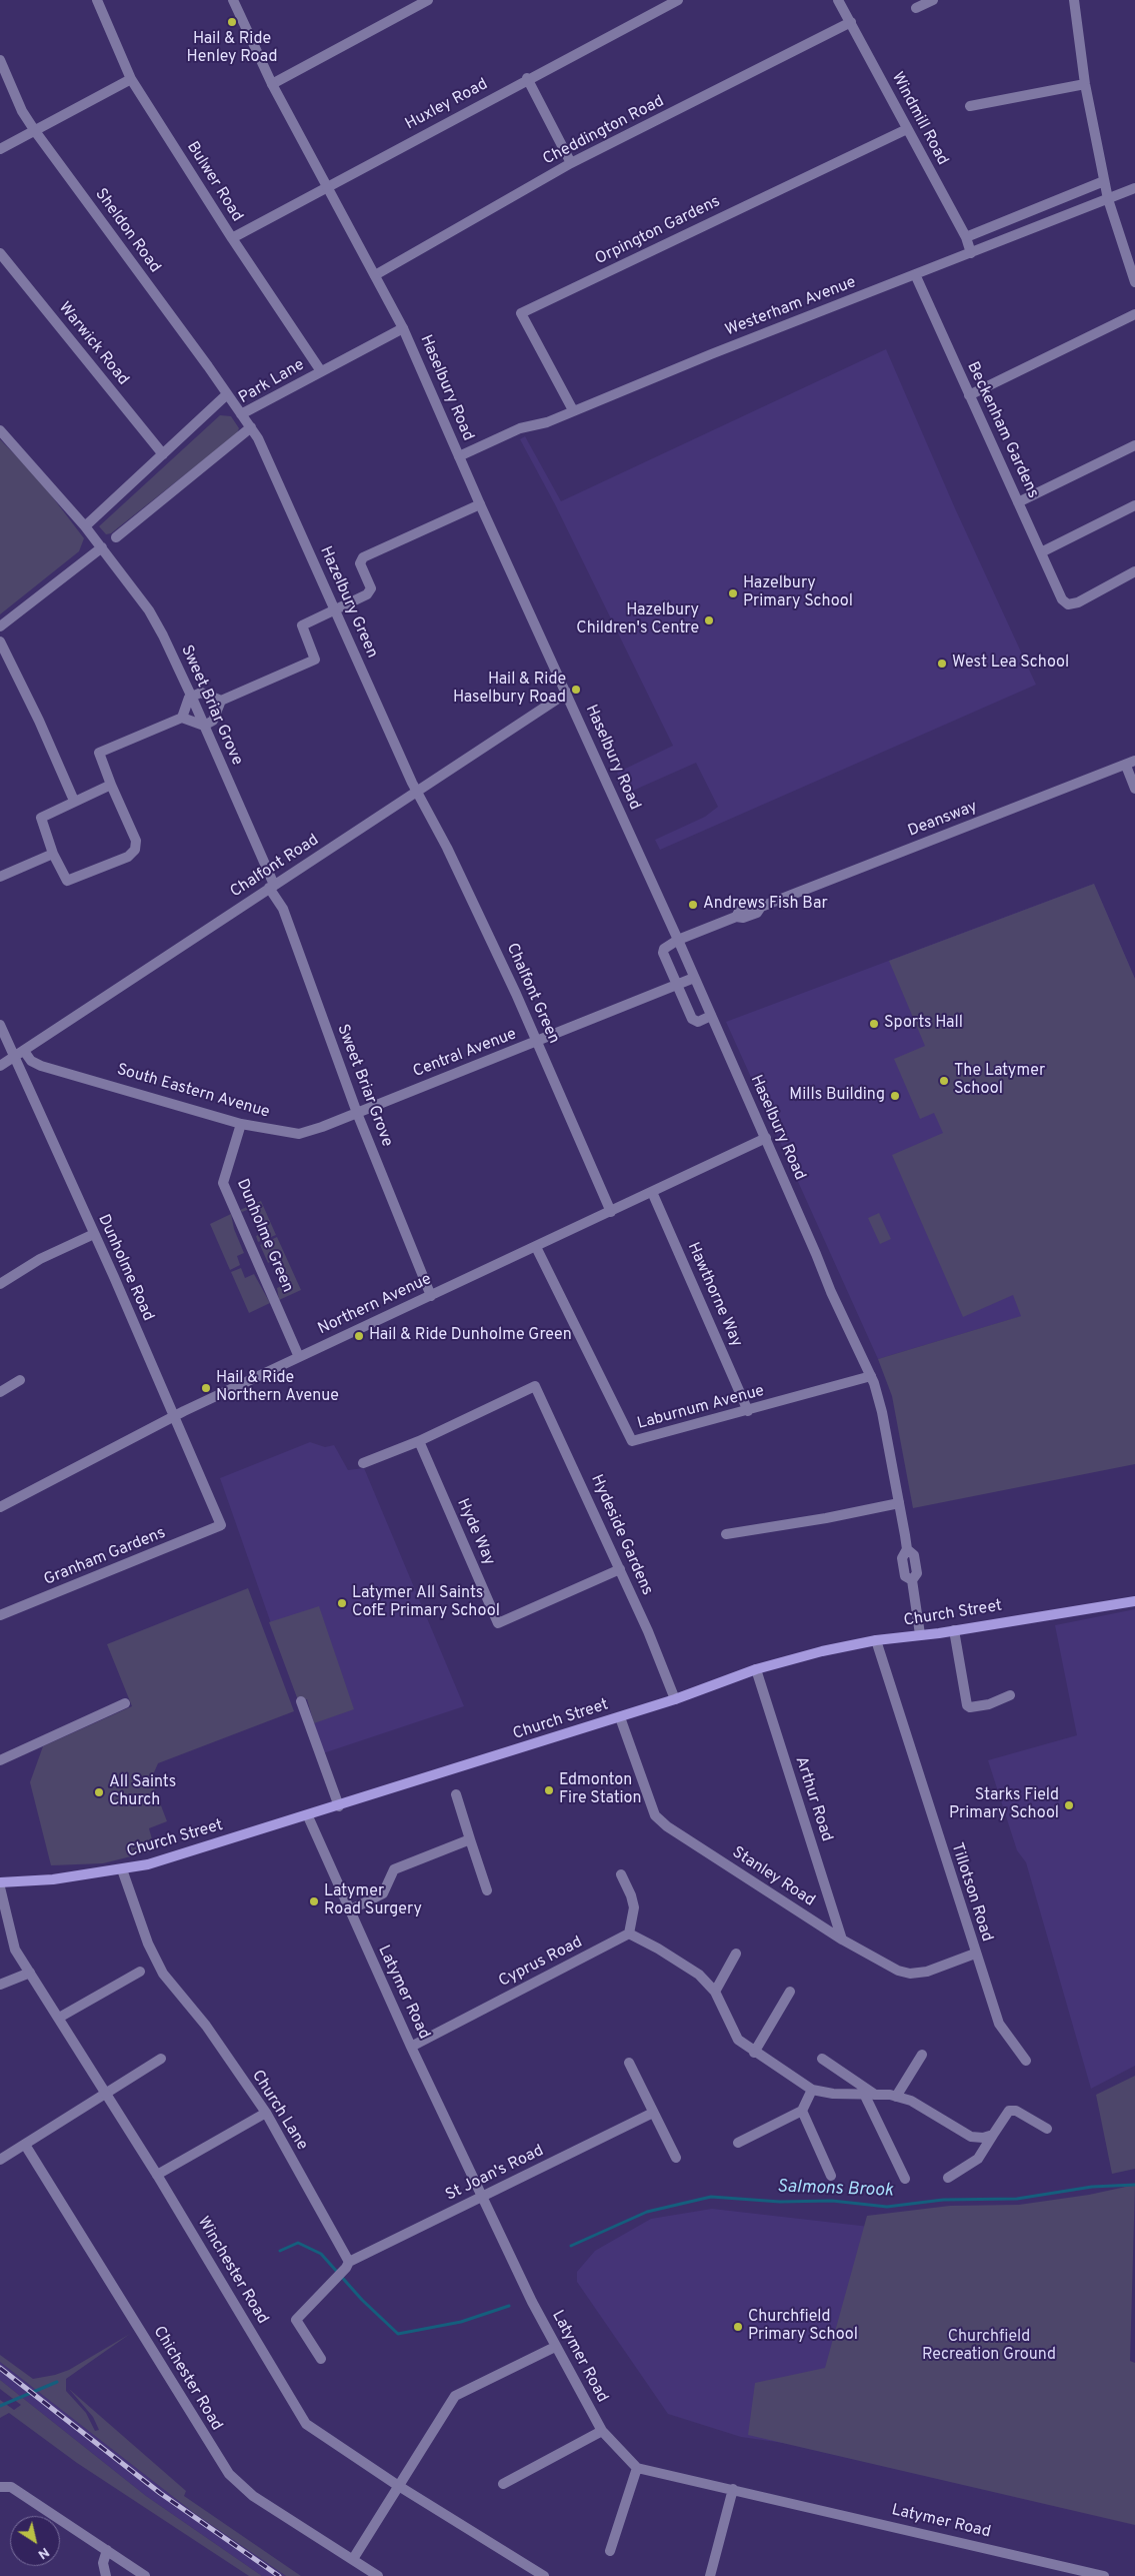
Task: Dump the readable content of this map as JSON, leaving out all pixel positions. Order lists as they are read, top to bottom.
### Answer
{
  "streets": {
    "main road": ["Church Street"],
    "street": [
      "Huxley Road",
      "Windmill Road",
      "Cheddington Road",
      "Bulwer Road",
      "Sheldon Road",
      "Orpington Gardens",
      "Westerham Avenue",
      "Warwick Road",
      "Park Lane",
      "Haselbury Road",
      "Beckenham Gardens",
      "Hazelbury Green",
      "Sweet Briar Grove",
      "Deansway",
      "Chalfont Road",
      "Chalfont Green",
      "Central Avenue",
      "South Eastern Avenue",
      "Dunholme Green",
      "Dunholme Road",
      "Hawthorne Way",
      "Northern Avenue",
      "Laburnum Avenue",
      "Hyde Way",
      "Hydeside Gardens",
      "Granham Gardens",
      "Arthur Road",
      "Stanley Road",
      "Tillotson Road",
      "Cyprus Road",
      "Latymer Road",
      "Church Lane",
      "St Joan's Road",
      "Winchester Road",
      "Chichester Road"
    ]
  },
  "crossings": [
    ["Huxley Road", "Bulwer Road"],
    ["Huxley Road", "Haselbury Road"],
    ["Windmill Road", "Cheddington Road"],
    ["Windmill Road", "Orpington Gardens"],
    ["Windmill Road", "Westerham Avenue"],
    ["Cheddington Road", "Haselbury Road"],
    ["Bulwer Road", "Park Lane"],
    ["Sheldon Road", "Park Lane"],
    ["Orpington Gardens", "Westerham Avenue"],
    ["Westerham Avenue", "Haselbury Road"],
    ["Westerham Avenue", "Beckenham Gardens"],
    ["Warwick Road", "Park Lane"],
    ["Park Lane", "Haselbury Road"],
    ["Park Lane", "Hazelbury Green"],
    ["Park Lane", "Sweet Briar Grove"],
    ["Haselbury Road", "Deansway"],
    ["Haselbury Road", "Chalfont Road"],
    ["Haselbury Road", "Central Avenue"],
    ["Haselbury Road", "Northern Avenue"],
    ["Haselbury Road", "Laburnum Avenue"],
    ["Haselbury Road", "Church Street"],
    ["Hazelbury Green", "Chalfont Road"],
    ["Hazelbury Green", "Chalfont Green"],
    ["Sweet Briar Grove", "Chalfont Road"],
    ["Sweet Briar Grove", "Central Avenue"],
    ["Sweet Briar Grove", "South Eastern Avenue"],
    ["Sweet Briar Grove", "Northern Avenue"],
    ["Chalfont Road", "Chalfont Green"],
    ["Chalfont Road", "South Eastern Avenue"],
    ["Chalfont Road", "Dunholme Road"],
    ["Chalfont Green", "Central Avenue"],
    ["Chalfont Green", "Northern Avenue"],
    ["Central Avenue", "South Eastern Avenue"],
    ["South Eastern Avenue", "Dunholme Green"],
    ["Dunholme Green", "Northern Avenue"],
    ["Dunholme Road", "Northern Avenue"],
    ["Dunholme Road", "Granham Gardens"],
    ["Hawthorne Way", "Northern Avenue"],
    ["Hawthorne Way", "Laburnum Avenue"],
    ["Northern Avenue", "Laburnum Avenue"],
    ["Hyde Way", "Hydeside Gardens"],
    ["Hydeside Gardens", "Church Street"],
    ["Church Street", "Arthur Road"],
    ["Church Street", "Stanley Road"],
    ["Church Street", "Tillotson Road"],
    ["Church Street", "Latymer Road"],
    ["Church Street", "Church Lane"],
    ["Arthur Road", "Stanley Road"],
    ["Stanley Road", "Tillotson Road"],
    ["Cyprus Road", "Latymer Road"],
    ["Latymer Road", "St Joan's Road"],
    ["Church Lane", "St Joan's Road"]
  ],
  "water": ["Salmons Brook"],
  "parks": ["Churchfield Recreation Ground"],
  "places": [
    "Hail & Ride Henley Road",
    "Hazelbury Primary School",
    "Hazelbury Children's Centre",
    "West Lea School",
    "Hail & Ride Haselbury Road",
    "Andrews Fish Bar",
    "Sports Hall",
    "The Latymer School",
    "Mills Building",
    "Hail & Ride Dunholme Green",
    "Hail & Ride Northern Avenue",
    "Latymer All Saints CofE Primary School",
    "Edmonton Fire Station",
    "All Saints Church",
    "Starks Field Primary School",
    "Latymer Road Surgery",
    "Churchfield Primary School"
  ],
  "north": "bottom right"
}
